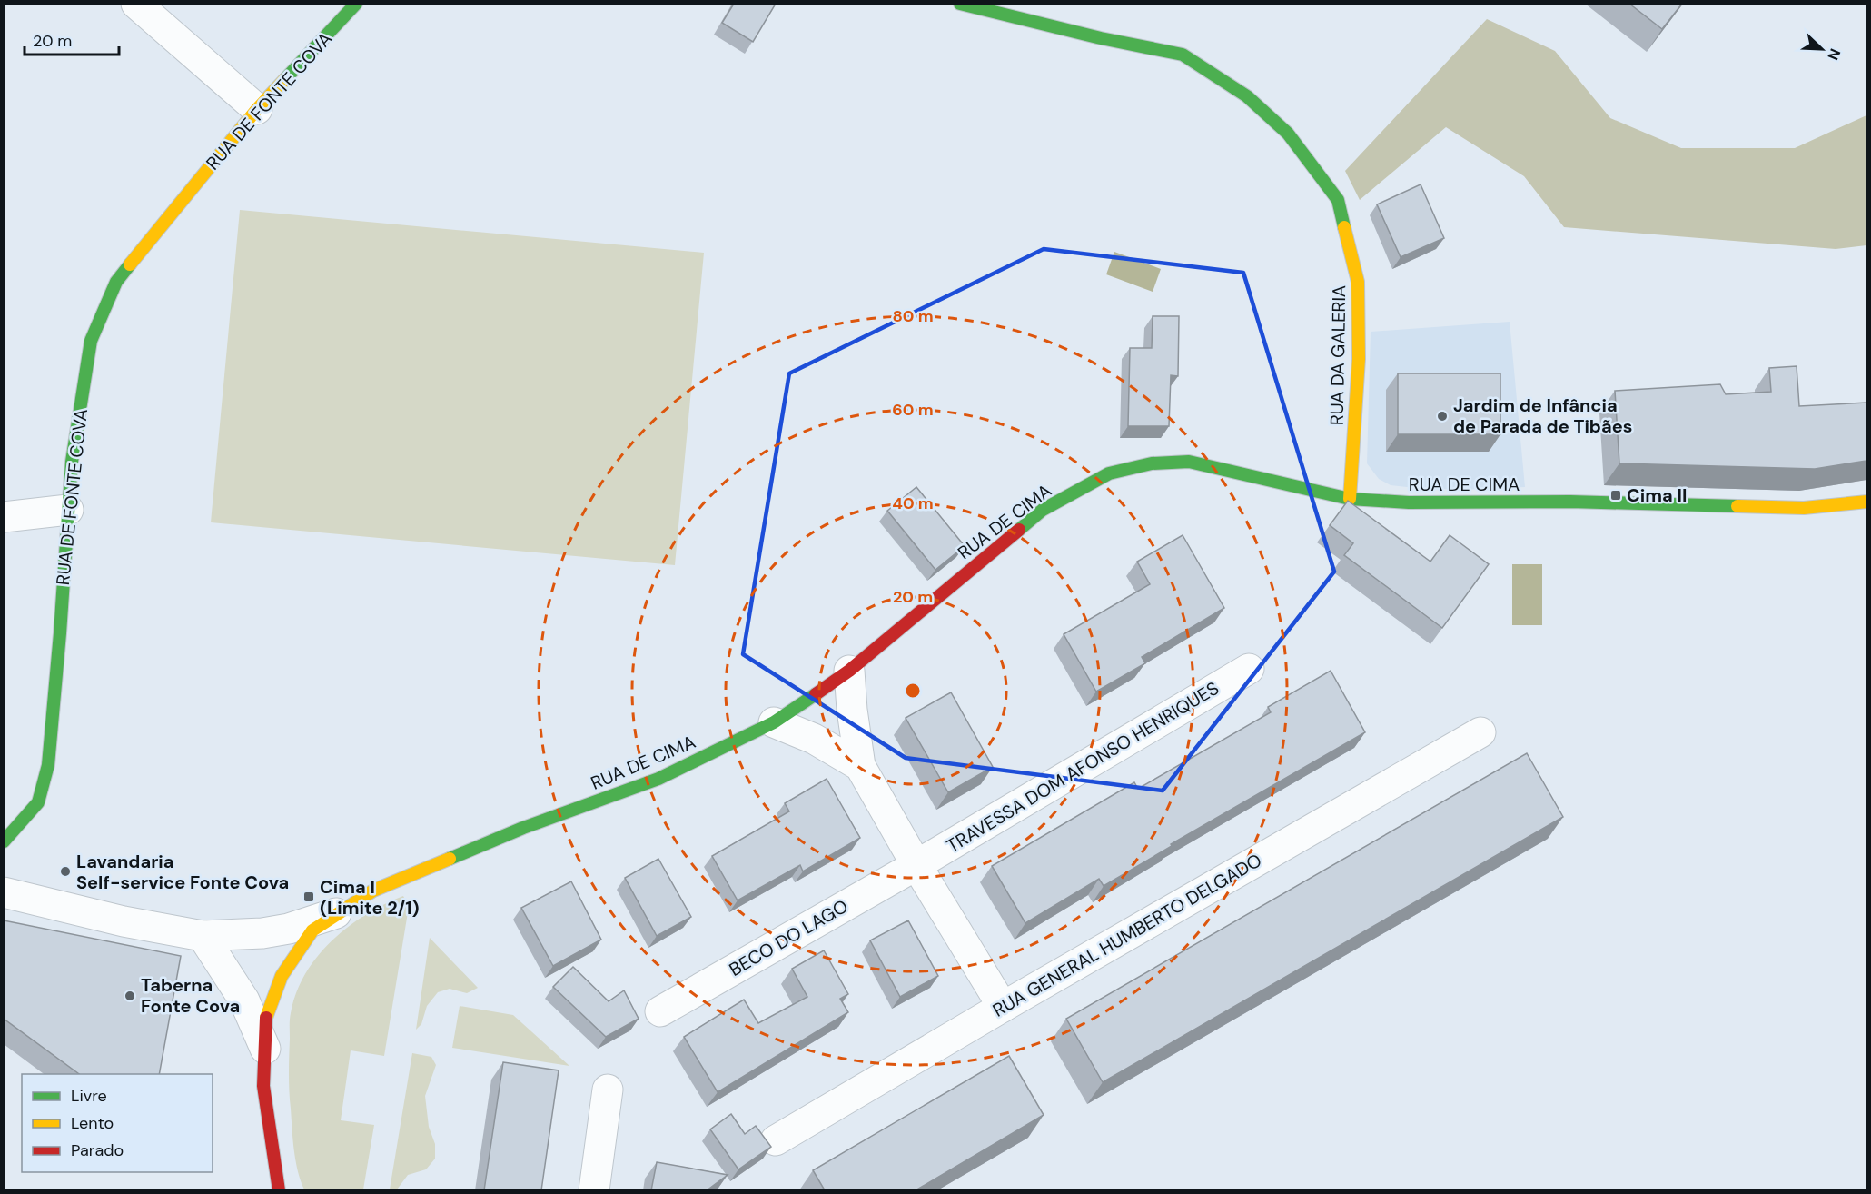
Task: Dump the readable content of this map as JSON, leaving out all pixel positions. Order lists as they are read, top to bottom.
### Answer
{
  "streets": {
    "main road": ["RUA DE FONTE COVA", "RUA DA GALERIA", "RUA DE CIMA"],
    "street": ["TRAVESSA DOM AFONSO HENRIQUES", "RUA GENERAL HUMBERTO DELGADO", "BECO DO LAGO"]
  },
  "crossings": [
    ["RUA DA GALERIA", "RUA DE CIMA"],
    ["TRAVESSA DOM AFONSO HENRIQUES", "BECO DO LAGO"]
  ],
  "places": {
    "other": ["Jardim de Infância de Parada de Tibães", "Lavandaria Self-service Fonte Cova", "Taberna Fonte Cova"],
    "transit": ["Cima II", "Cima I (Limite 2/1)"]
  },
  "legend": ["Livre", "Lento", "Parado"],
  "scale_bar": "20 m",
  "north": "bottom right",
  "rings": [
    "80 m",
    "60 m",
    "40 m",
    "20 m"
  ]
}
